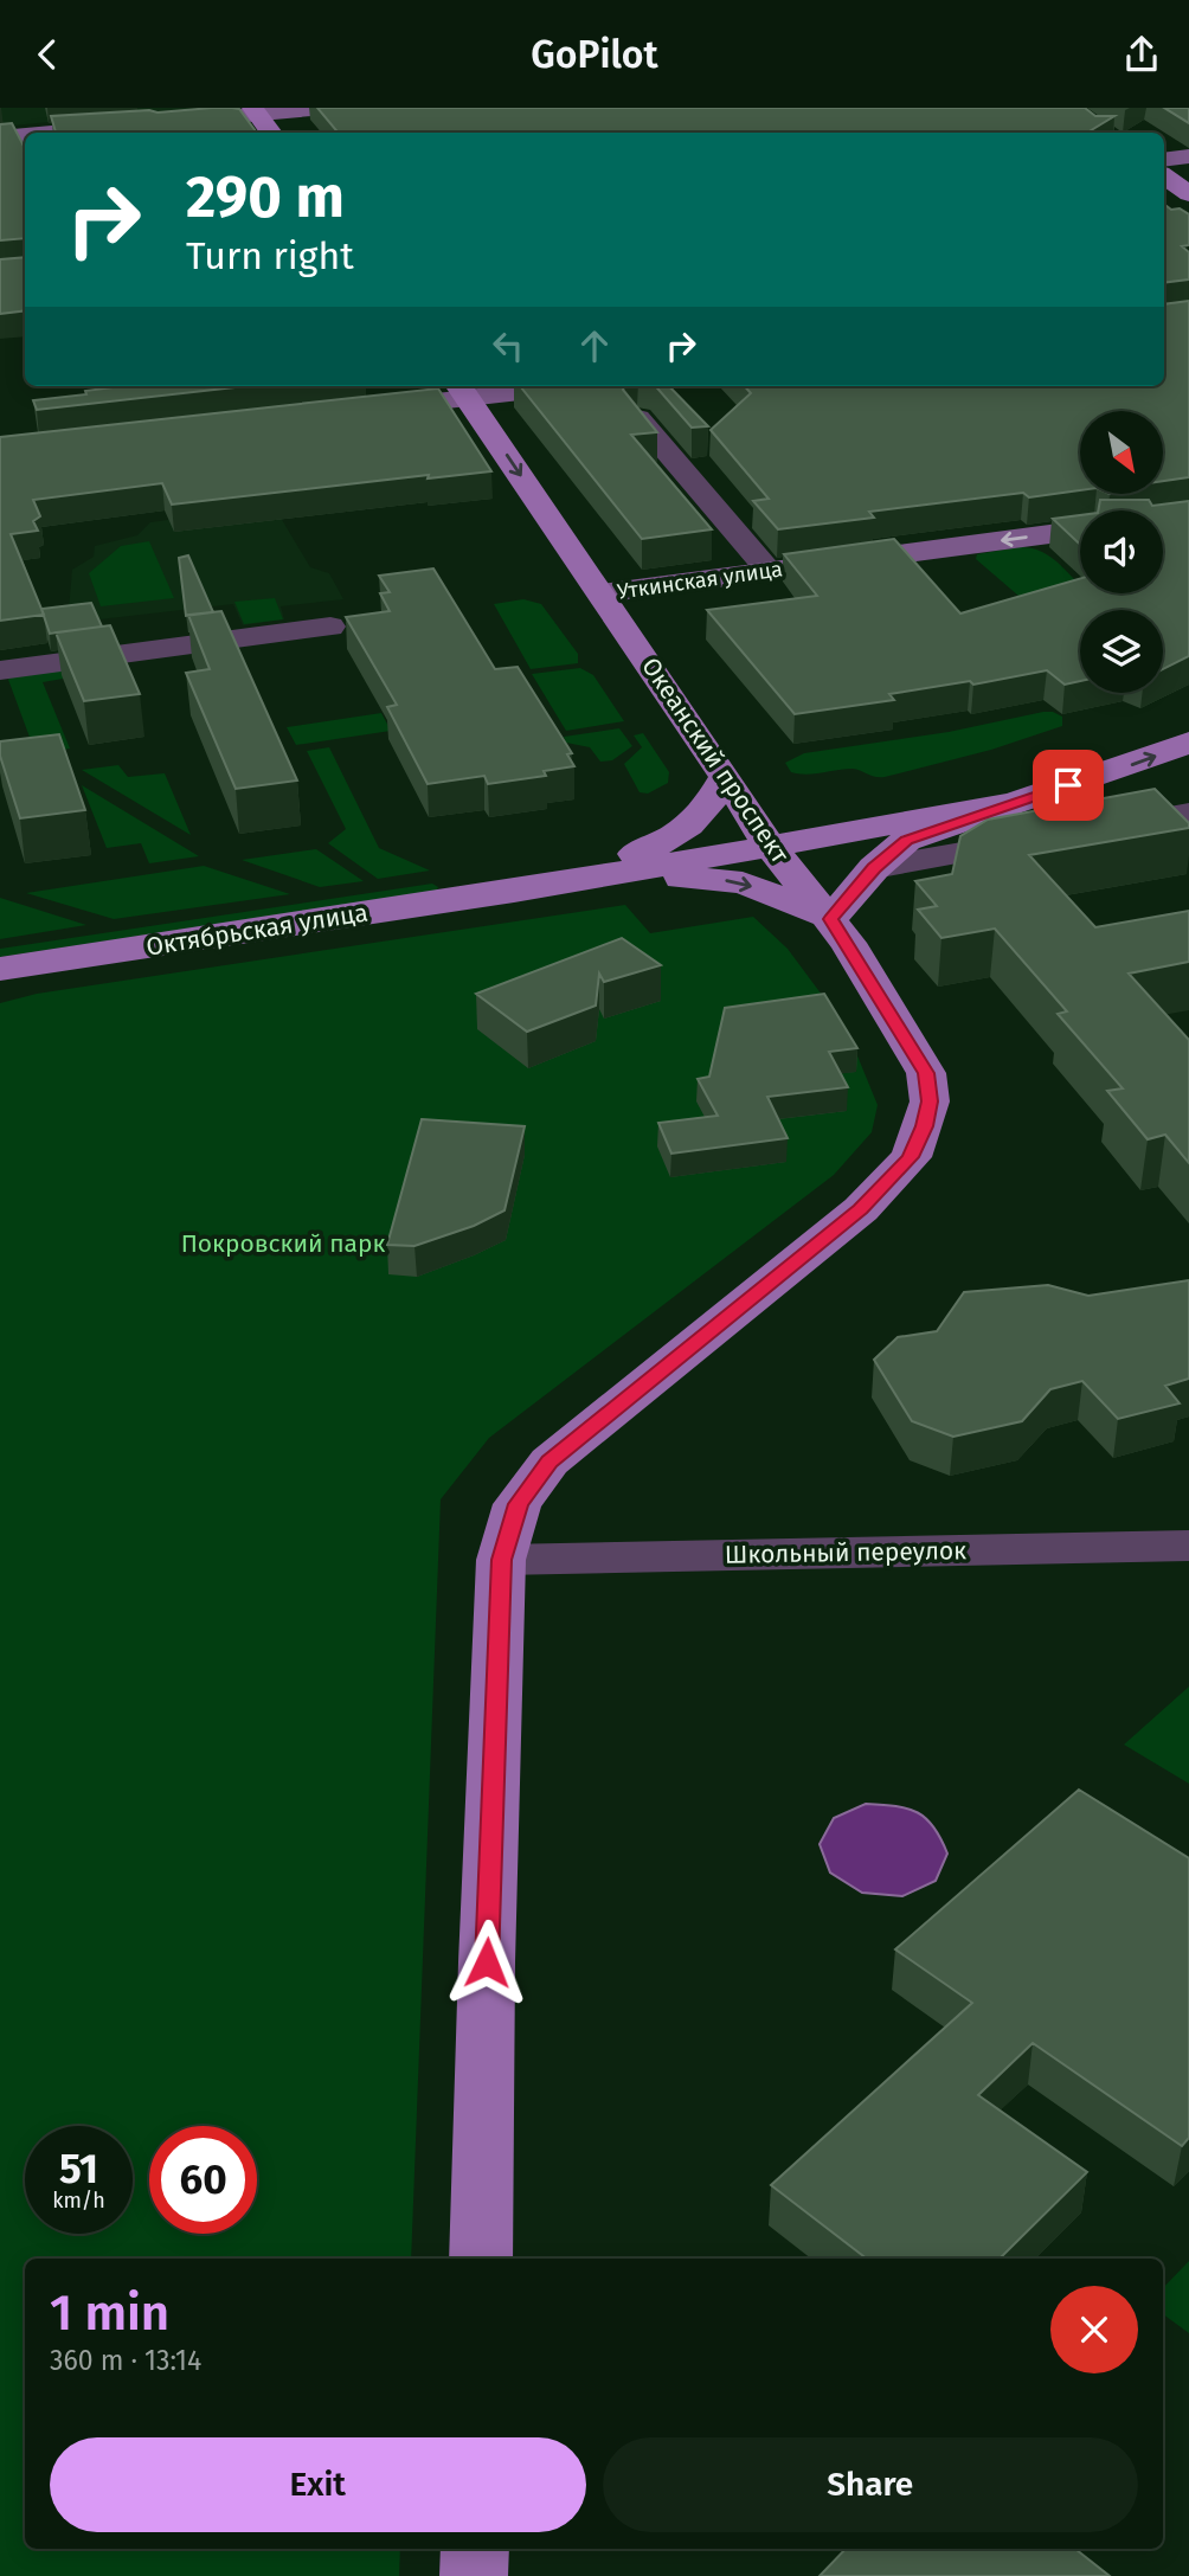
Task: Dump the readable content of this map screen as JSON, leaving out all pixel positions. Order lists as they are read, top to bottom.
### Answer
{
  "streets": {
    "main road": ["Уткинская улица", "Океанский проспект", "Октябрьская улица"],
    "street": ["Школьный переулок"]
  },
  "crossings": [
    ["Уткинская улица", "Океанский проспект"],
    ["Океанский проспект", "Школьный переулок"]
  ],
  "parks": ["Покровский парк"],
  "north": "bottom right",
  "page": {
    "header": "GoPilot",
    "turn": ["290 m", "Turn right"],
    "speed": "51 km/h",
    "limit": "60",
    "heading": ["1 min", "360 m · 13:14"],
    "buttons": ["Exit", "Share"]
  }
}
